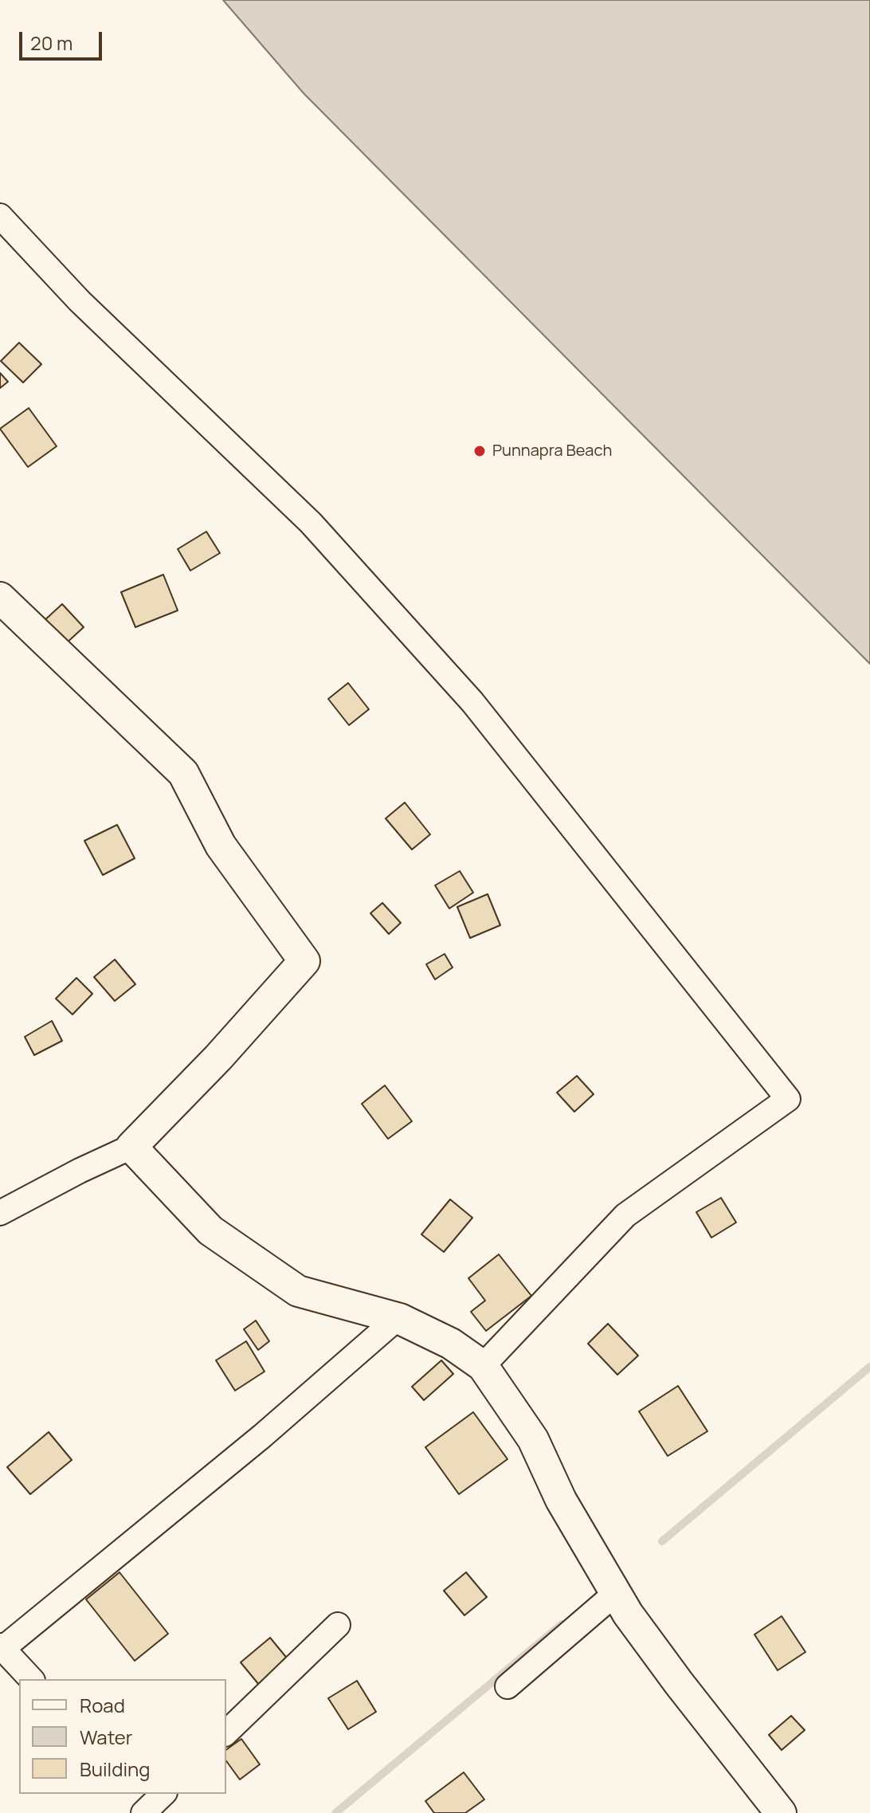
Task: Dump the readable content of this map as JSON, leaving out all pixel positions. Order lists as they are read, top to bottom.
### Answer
{
  "places": ["Punnapra Beach"],
  "legend": ["Road", "Water", "Building"],
  "scale_bar": "20 m"
}
